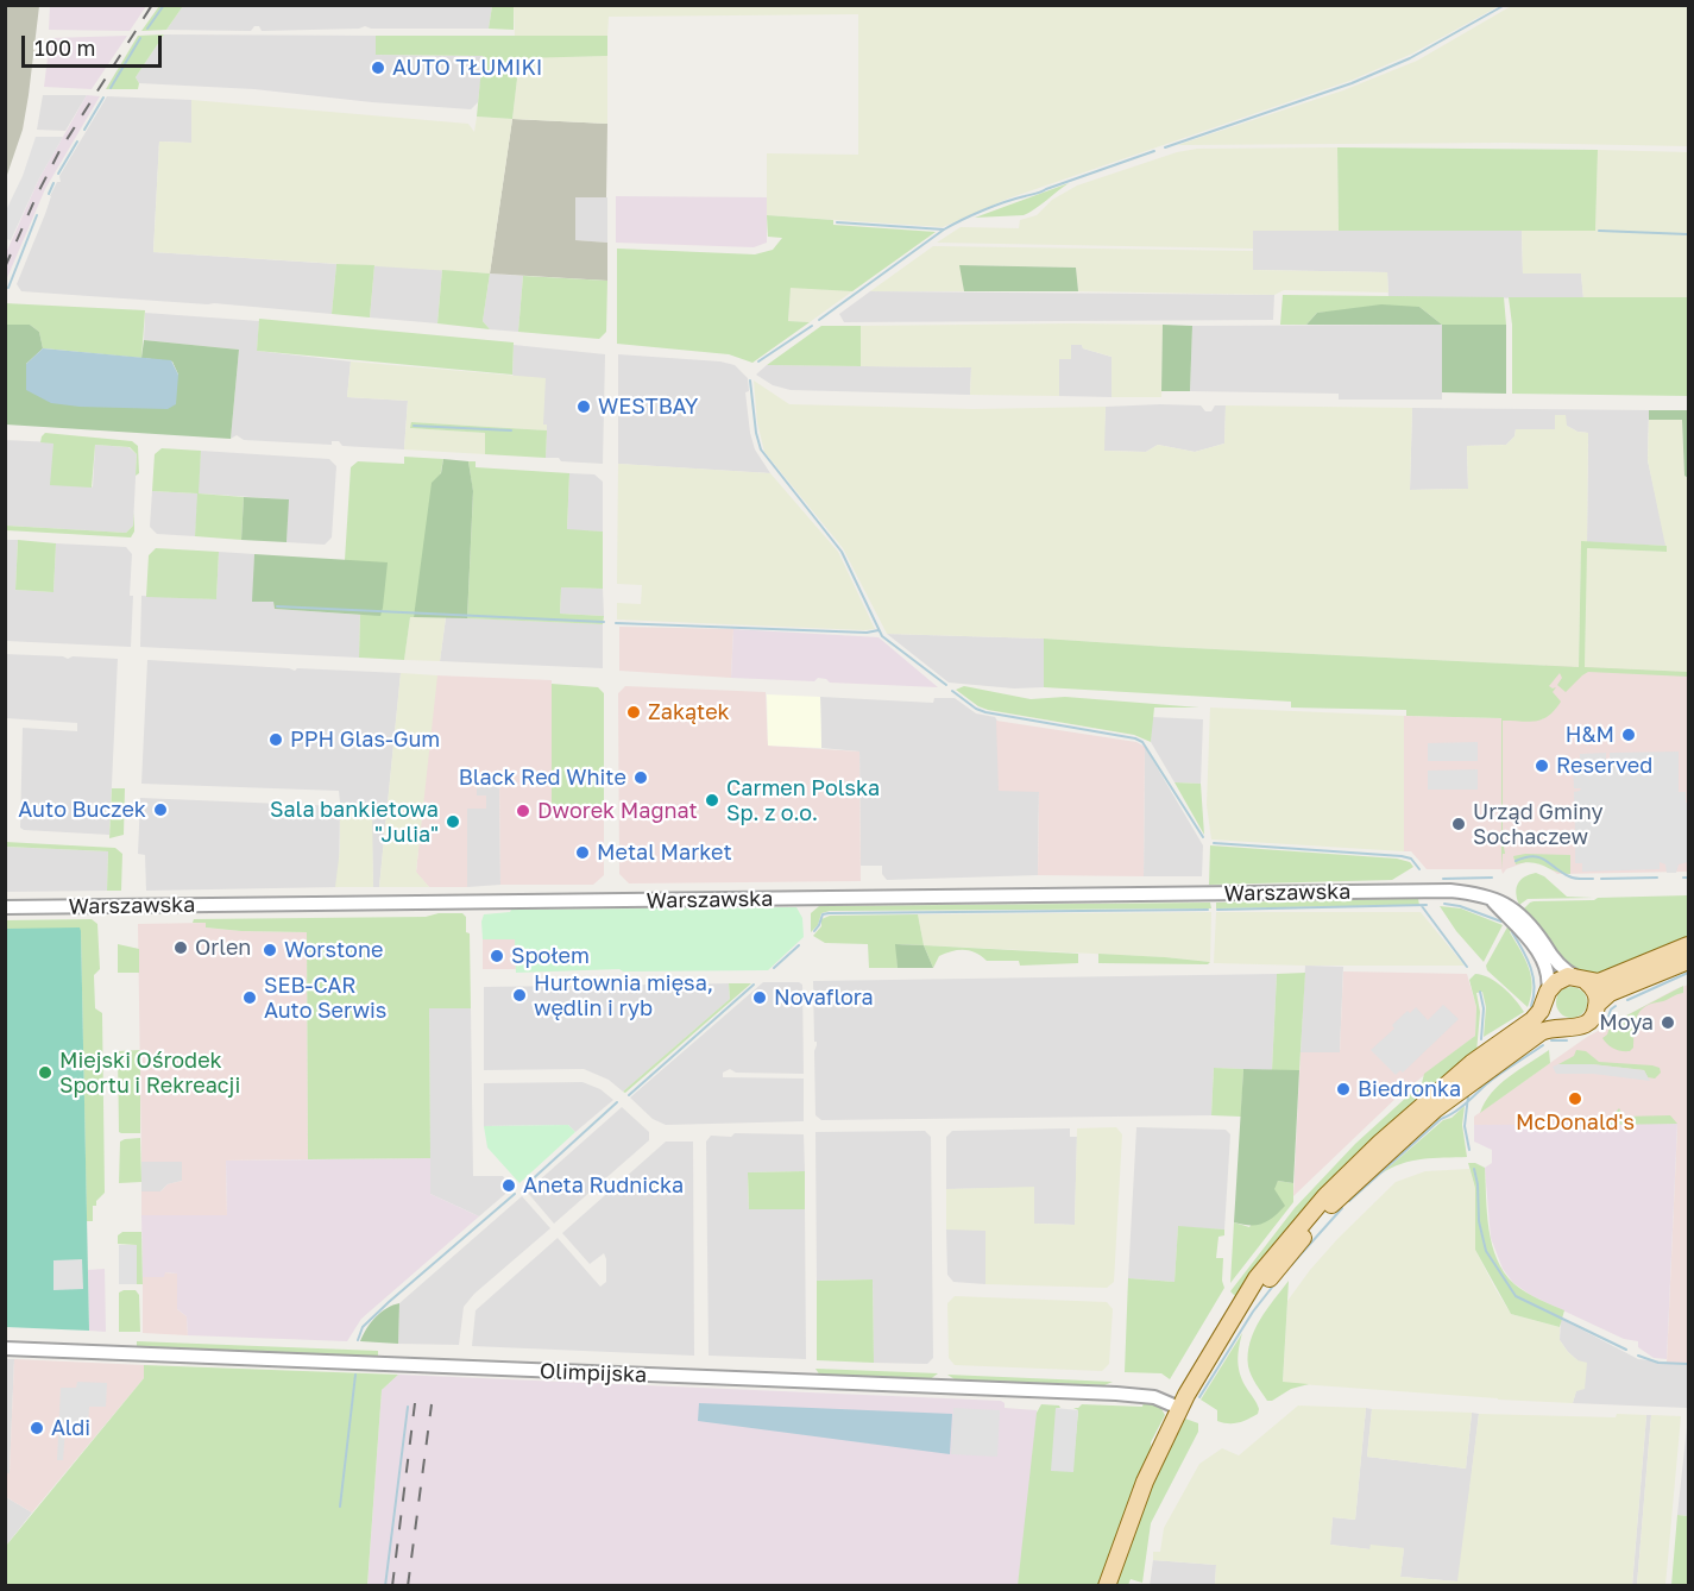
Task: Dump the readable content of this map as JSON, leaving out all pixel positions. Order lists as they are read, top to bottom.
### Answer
{
  "streets": {
    "street": ["Warszawska", "Olimpijska"]
  },
  "places": [
    "AUTO TŁUMIKI",
    "WESTBAY",
    "Zakątek",
    "H&M",
    "PPH Glas-Gum",
    "Reserved",
    "Black Red White",
    "Carmen Polska Sp. z o.o.",
    "Auto Buczek",
    "Dworek Magnat",
    "Sala bankietowa \"Julia\"",
    "Urząd Gminy Sochaczew",
    "Metal Market",
    "Orlen",
    "Worstone",
    "Społem",
    "Hurtownia mięsa, wędlin i ryb",
    "SEB-CAR Auto Serwis",
    "Novaflora",
    "Moya",
    "Miejski Ośrodek Sportu i Rekreacji",
    "Biedronka",
    "McDonald's",
    "Aneta Rudnicka",
    "Aldi"
  ],
  "scale_bar": "100 m"
}
